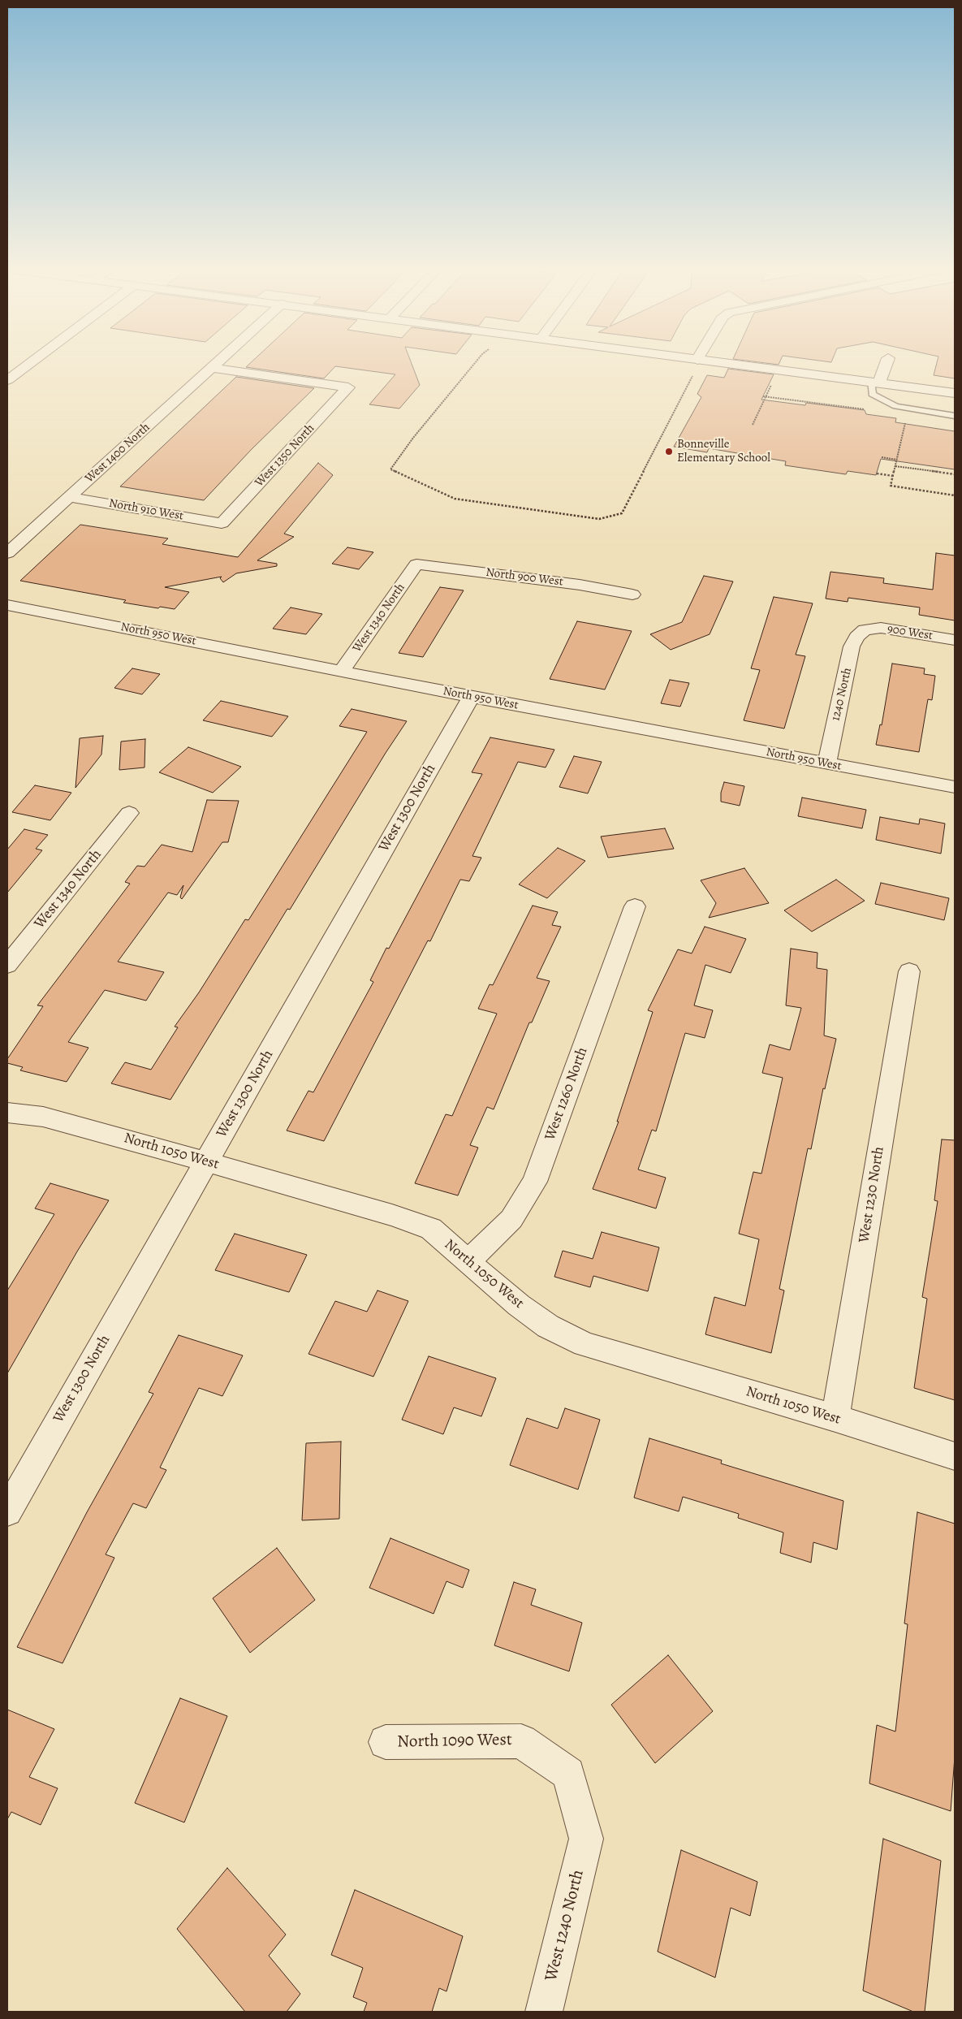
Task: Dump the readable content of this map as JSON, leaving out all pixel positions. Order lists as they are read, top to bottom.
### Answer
{
  "streets": {
    "street": [
      "West 1400 North",
      "West 1350 North",
      "North 910 West",
      "North 900 West",
      "West 1340 North",
      "900 West",
      "North 950 West",
      "1240 North",
      "West 1300 North",
      "West 1260 North",
      "North 1050 West",
      "West 1230 North",
      "North 1090 West",
      "West 1240 North"
    ]
  },
  "crossings": [
    ["West 1400 North", "West 1350 North"],
    ["West 1400 North", "North 910 West"],
    ["West 1350 North", "North 910 West"],
    ["North 900 West", "West 1340 North"],
    ["West 1340 North", "North 950 West"],
    ["900 West", "1240 North"],
    ["North 950 West", "1240 North"],
    ["North 950 West", "West 1300 North"],
    ["West 1300 North", "North 1050 West"],
    ["West 1260 North", "North 1050 West"],
    ["North 1050 West", "West 1230 North"],
    ["North 1090 West", "West 1240 North"]
  ],
  "places": ["Bonneville Elementary School"]
}
